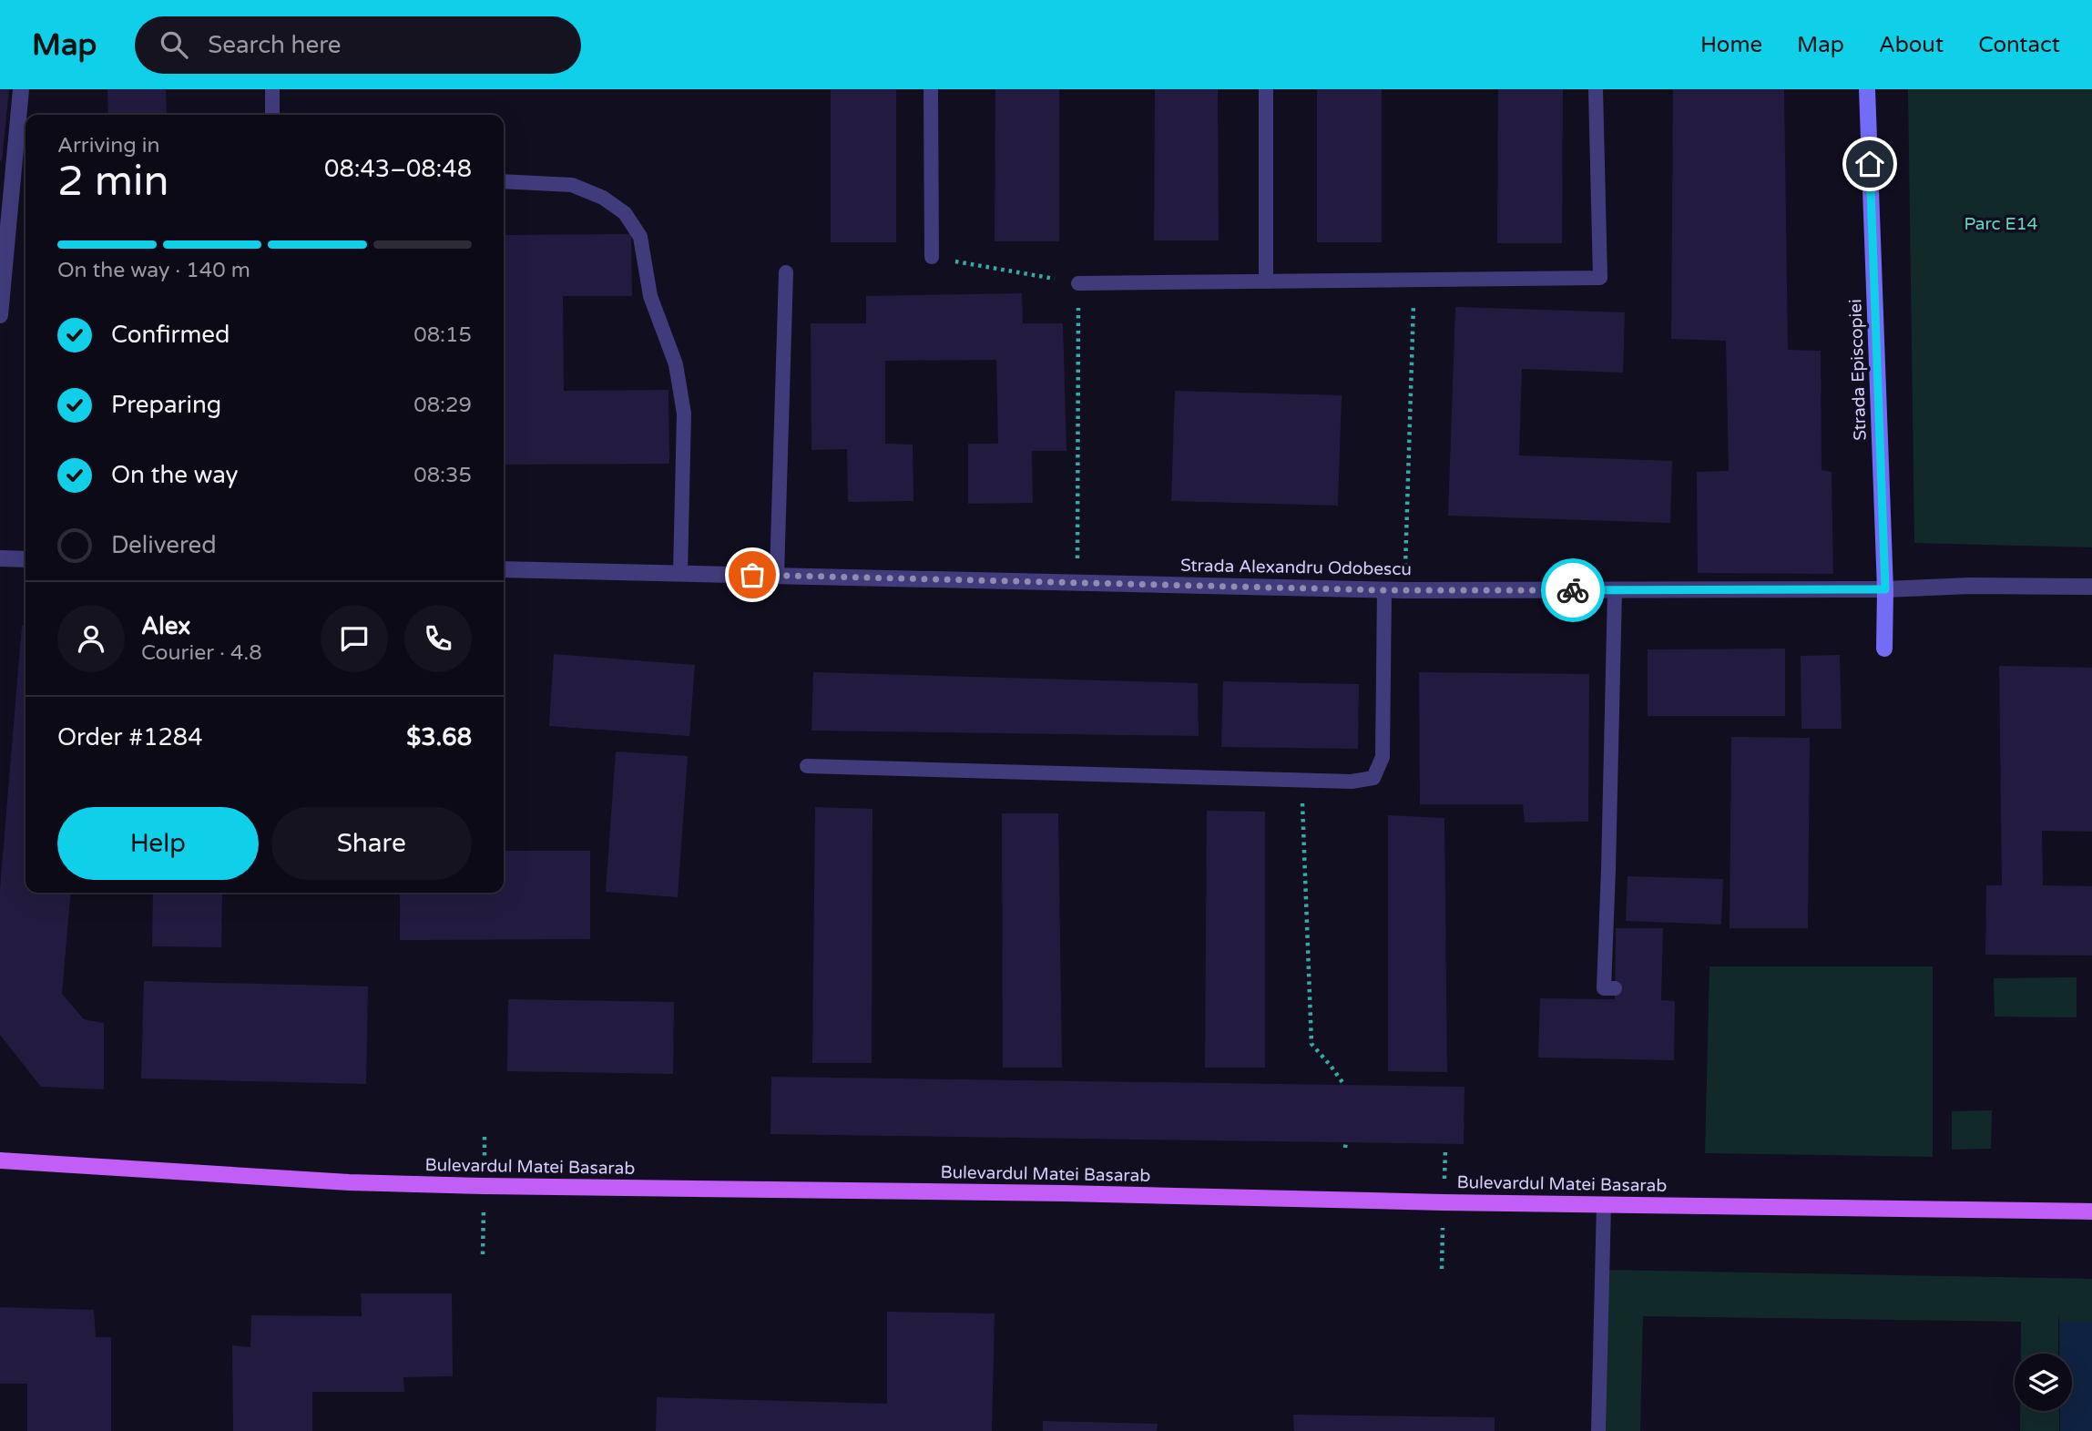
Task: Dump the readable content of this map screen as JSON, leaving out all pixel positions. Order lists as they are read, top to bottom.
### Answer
{
  "streets": {
    "main road": ["Bulevardul Matei Basarab"],
    "street": ["Strada Episcopiei", "Strada Alexandru Odobescu"]
  },
  "crossings": [
    ["Strada Episcopiei", "Strada Alexandru Odobescu"]
  ],
  "parks": ["Parc E14"],
  "page": {
    "header": "Map",
    "search": "Search here",
    "nav": [
      "Home",
      "Map",
      "About",
      "Contact"
    ],
    "heading": ["2 min", "Arriving in", "08:43–08:48"],
    "panel": [
      "Alex",
      "Courier · 4.8",
      "Order #1284",
      "$3.68"
    ],
    "bar": "On the way · 140 m",
    "list": [
      ["Confirmed", "08:15"],
      ["Preparing", "08:29"],
      ["On the way", "08:35"],
      "Delivered"
    ],
    "buttons": ["Help", "Share"]
  }
}
